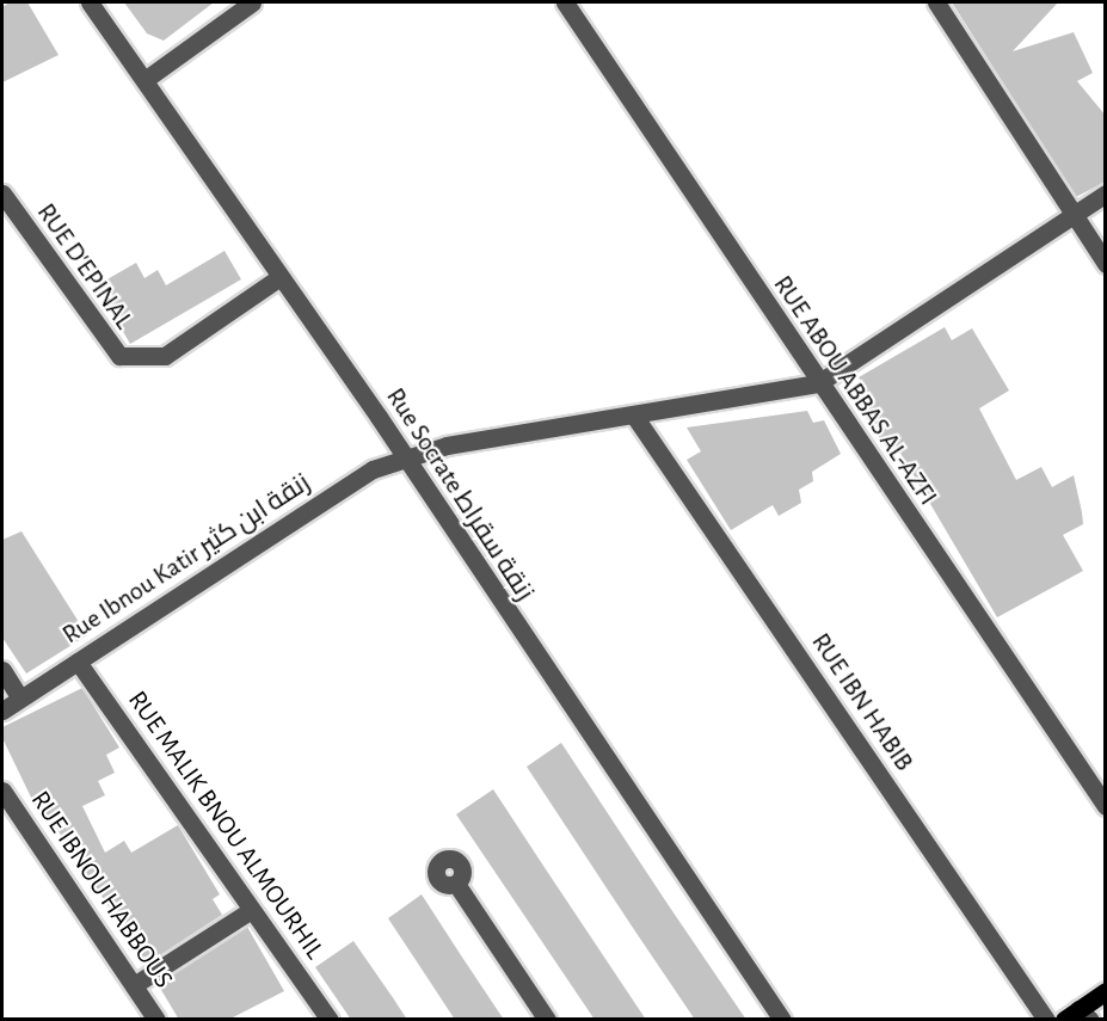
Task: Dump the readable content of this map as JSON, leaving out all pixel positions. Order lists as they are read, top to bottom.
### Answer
{
  "streets": {
    "street": [
      "RUE D'EPINAL",
      "RUE ABOU ABBAS AL-AZFI",
      "Rue Socrate زنقة سقراط",
      "Rue Ibnou Katir زنقة ابن كثير",
      "RUE IBN HABIB",
      "RUE MALIK BNOU ALMOURHIL",
      "RUE IBNOU HABBOUS"
    ]
  },
  "crossings": [
    ["RUE D'EPINAL", "Rue Socrate زنقة سقراط"],
    ["RUE ABOU ABBAS AL-AZFI", "Rue Ibnou Katir زنقة ابن كثير"],
    ["Rue Socrate زنقة سقراط", "Rue Ibnou Katir زنقة ابن كثير"],
    ["Rue Ibnou Katir زنقة ابن كثير", "RUE IBN HABIB"],
    ["Rue Ibnou Katir زنقة ابن كثير", "RUE MALIK BNOU ALMOURHIL"]
  ]
}
